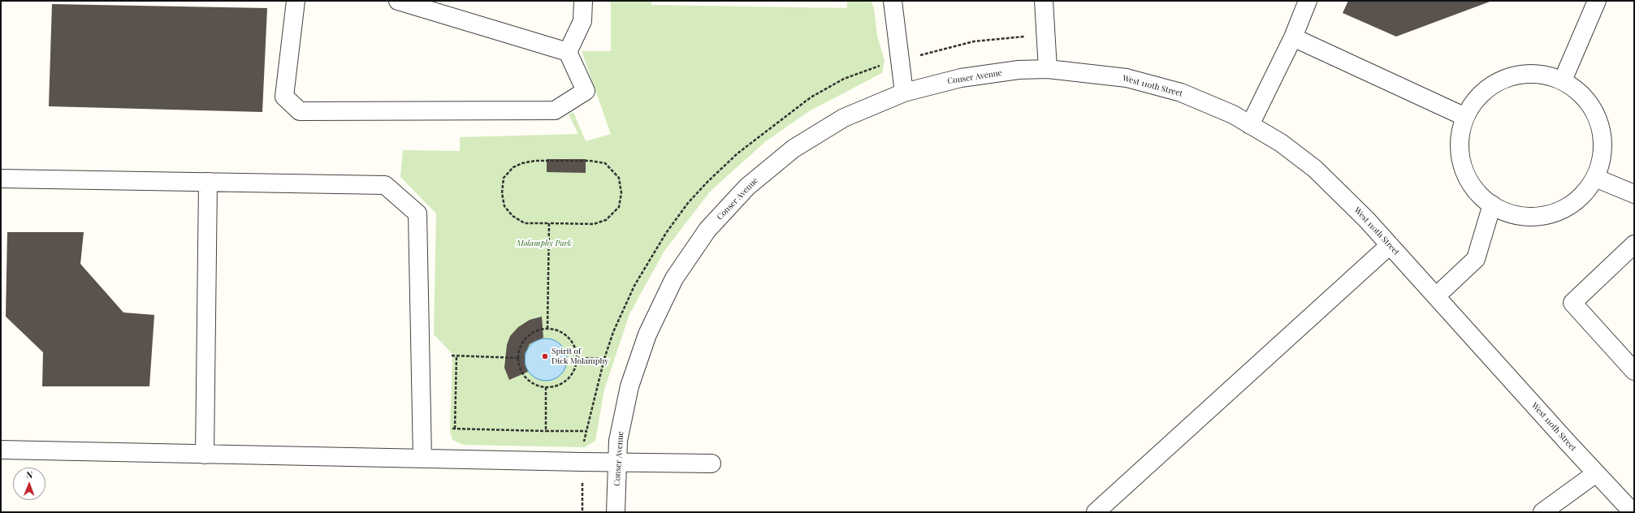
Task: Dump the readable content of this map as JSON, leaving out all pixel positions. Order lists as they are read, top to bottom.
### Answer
{
  "streets": {
    "street": ["Conser Avenue", "West 110th Street"]
  },
  "crossings": [
    ["Conser Avenue", "West 110th Street"]
  ],
  "parks": ["Molamphy Park"],
  "places": ["Spirit of Dick Molamphy"],
  "north": "top"
}
